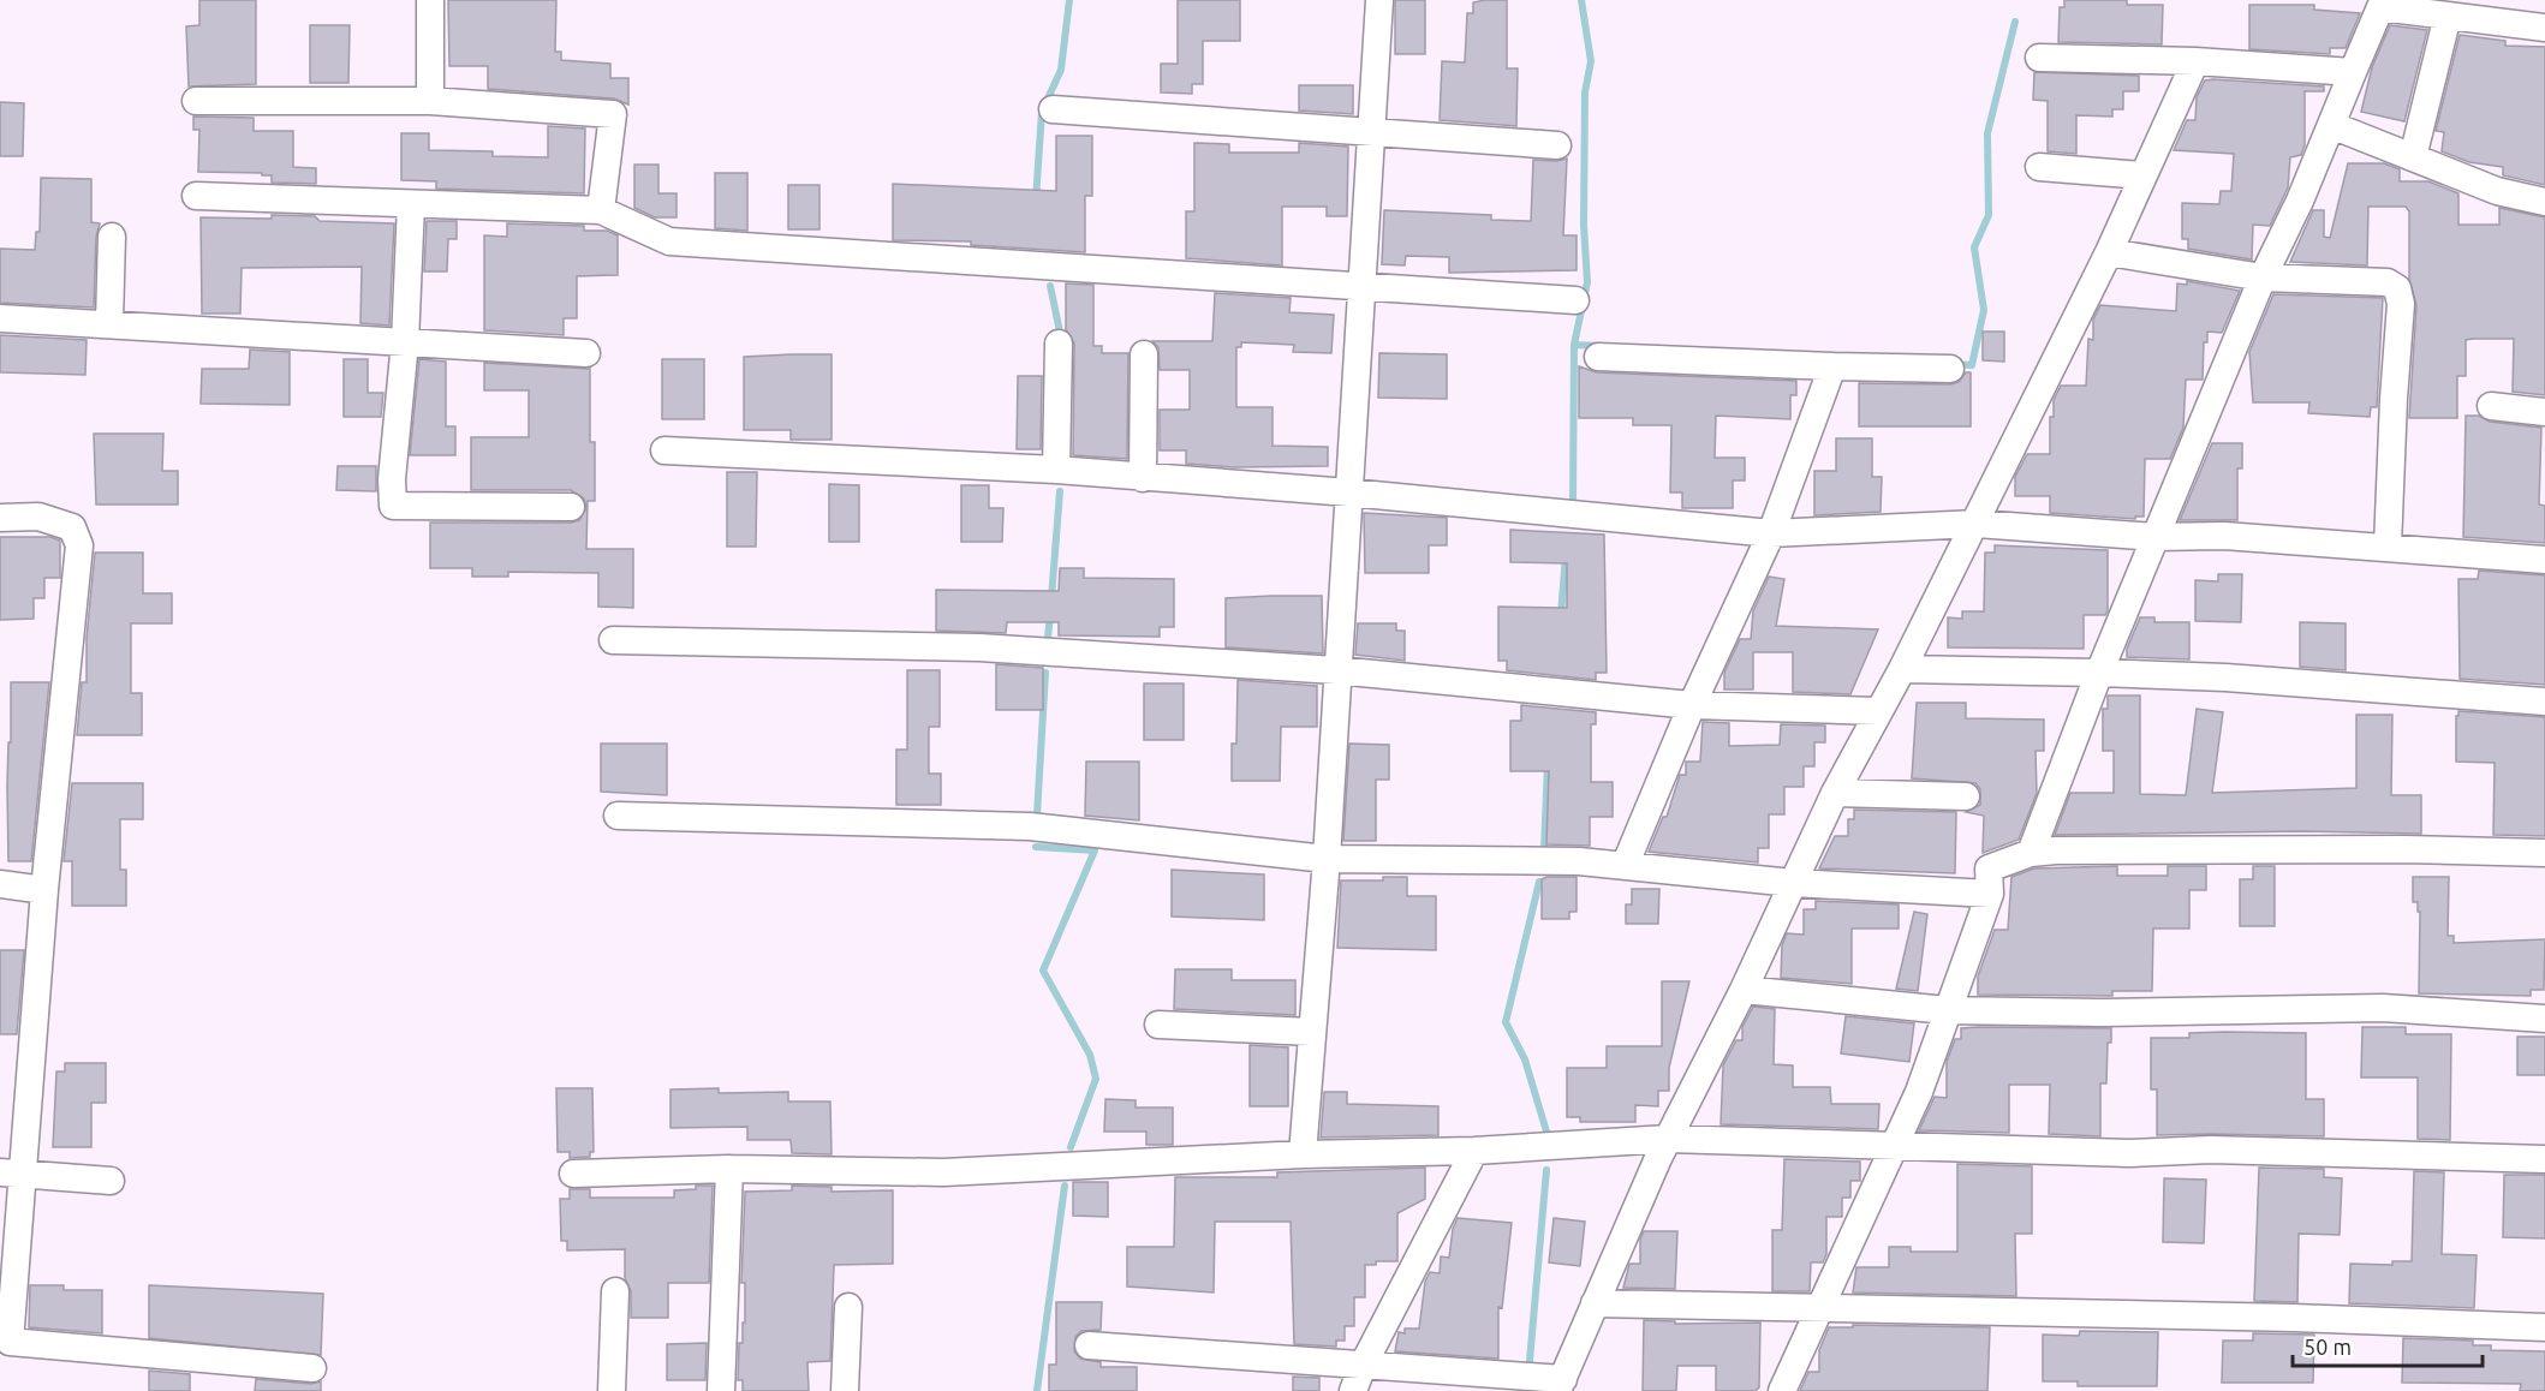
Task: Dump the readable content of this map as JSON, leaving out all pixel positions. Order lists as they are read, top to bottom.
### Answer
{
  "scale_bar": "50 m"
}
